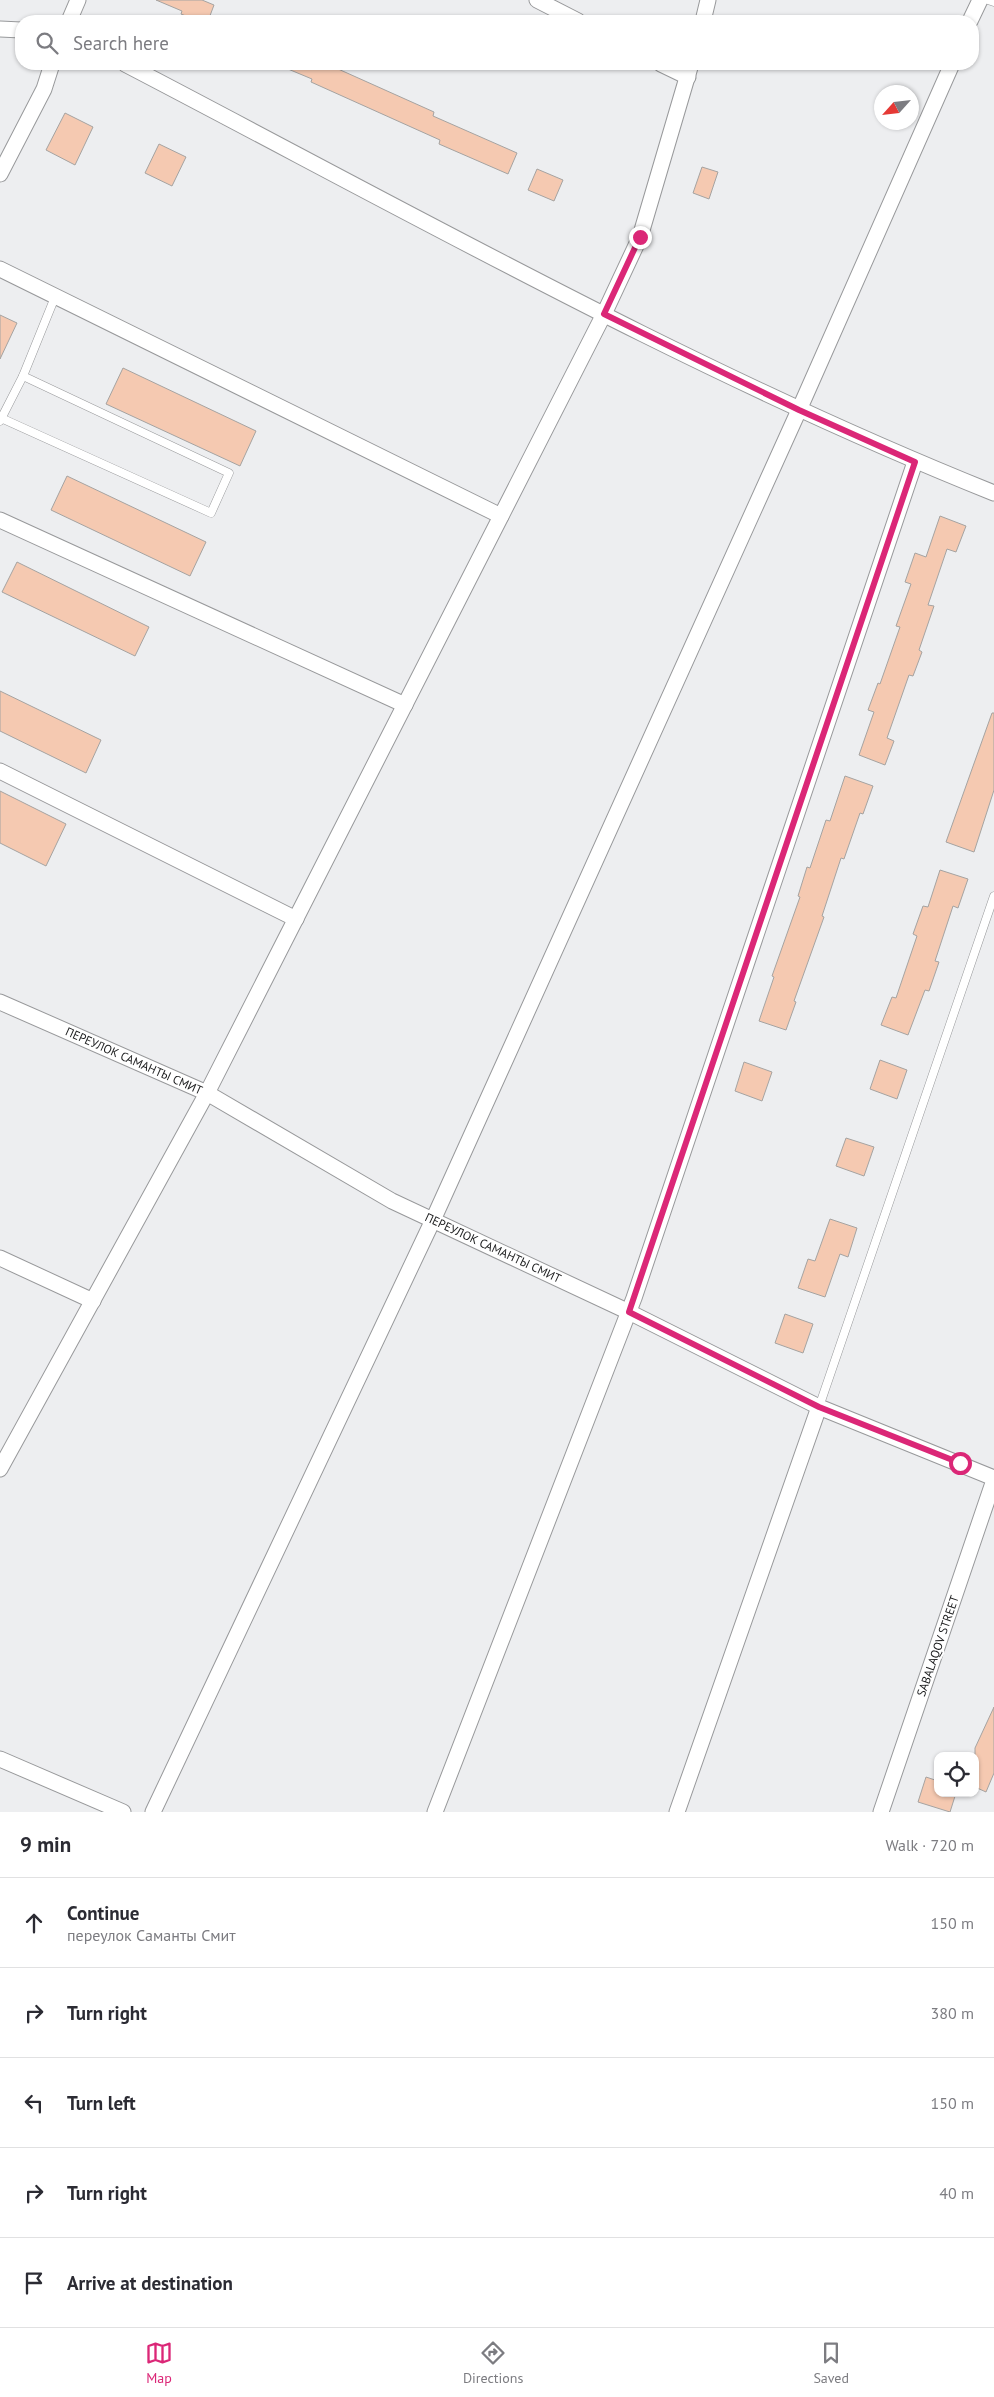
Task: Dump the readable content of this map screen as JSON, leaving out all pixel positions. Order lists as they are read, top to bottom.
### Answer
{
  "streets": {
    "street": ["ПЕРЕУЛОК САМАНТЫ СМИТ", "SABALAQOV STREET"]
  },
  "crossings": [
    ["ПЕРЕУЛОК САМАНТЫ СМИТ", "SABALAQOV STREET"]
  ],
  "north": "bottom left",
  "page": {
    "search": "Search here",
    "heading": ["9 min", "Walk · 720 m"],
    "list": [
      ["Continue", "переулок Саманты Смит", "150 m"],
      ["Turn right", "380 m"],
      ["Turn left", "150 m"],
      ["Turn right", "40 m"],
      "Arrive at destination"
    ],
    "nav": ["Map", "Directions", "Saved"]
  }
}
